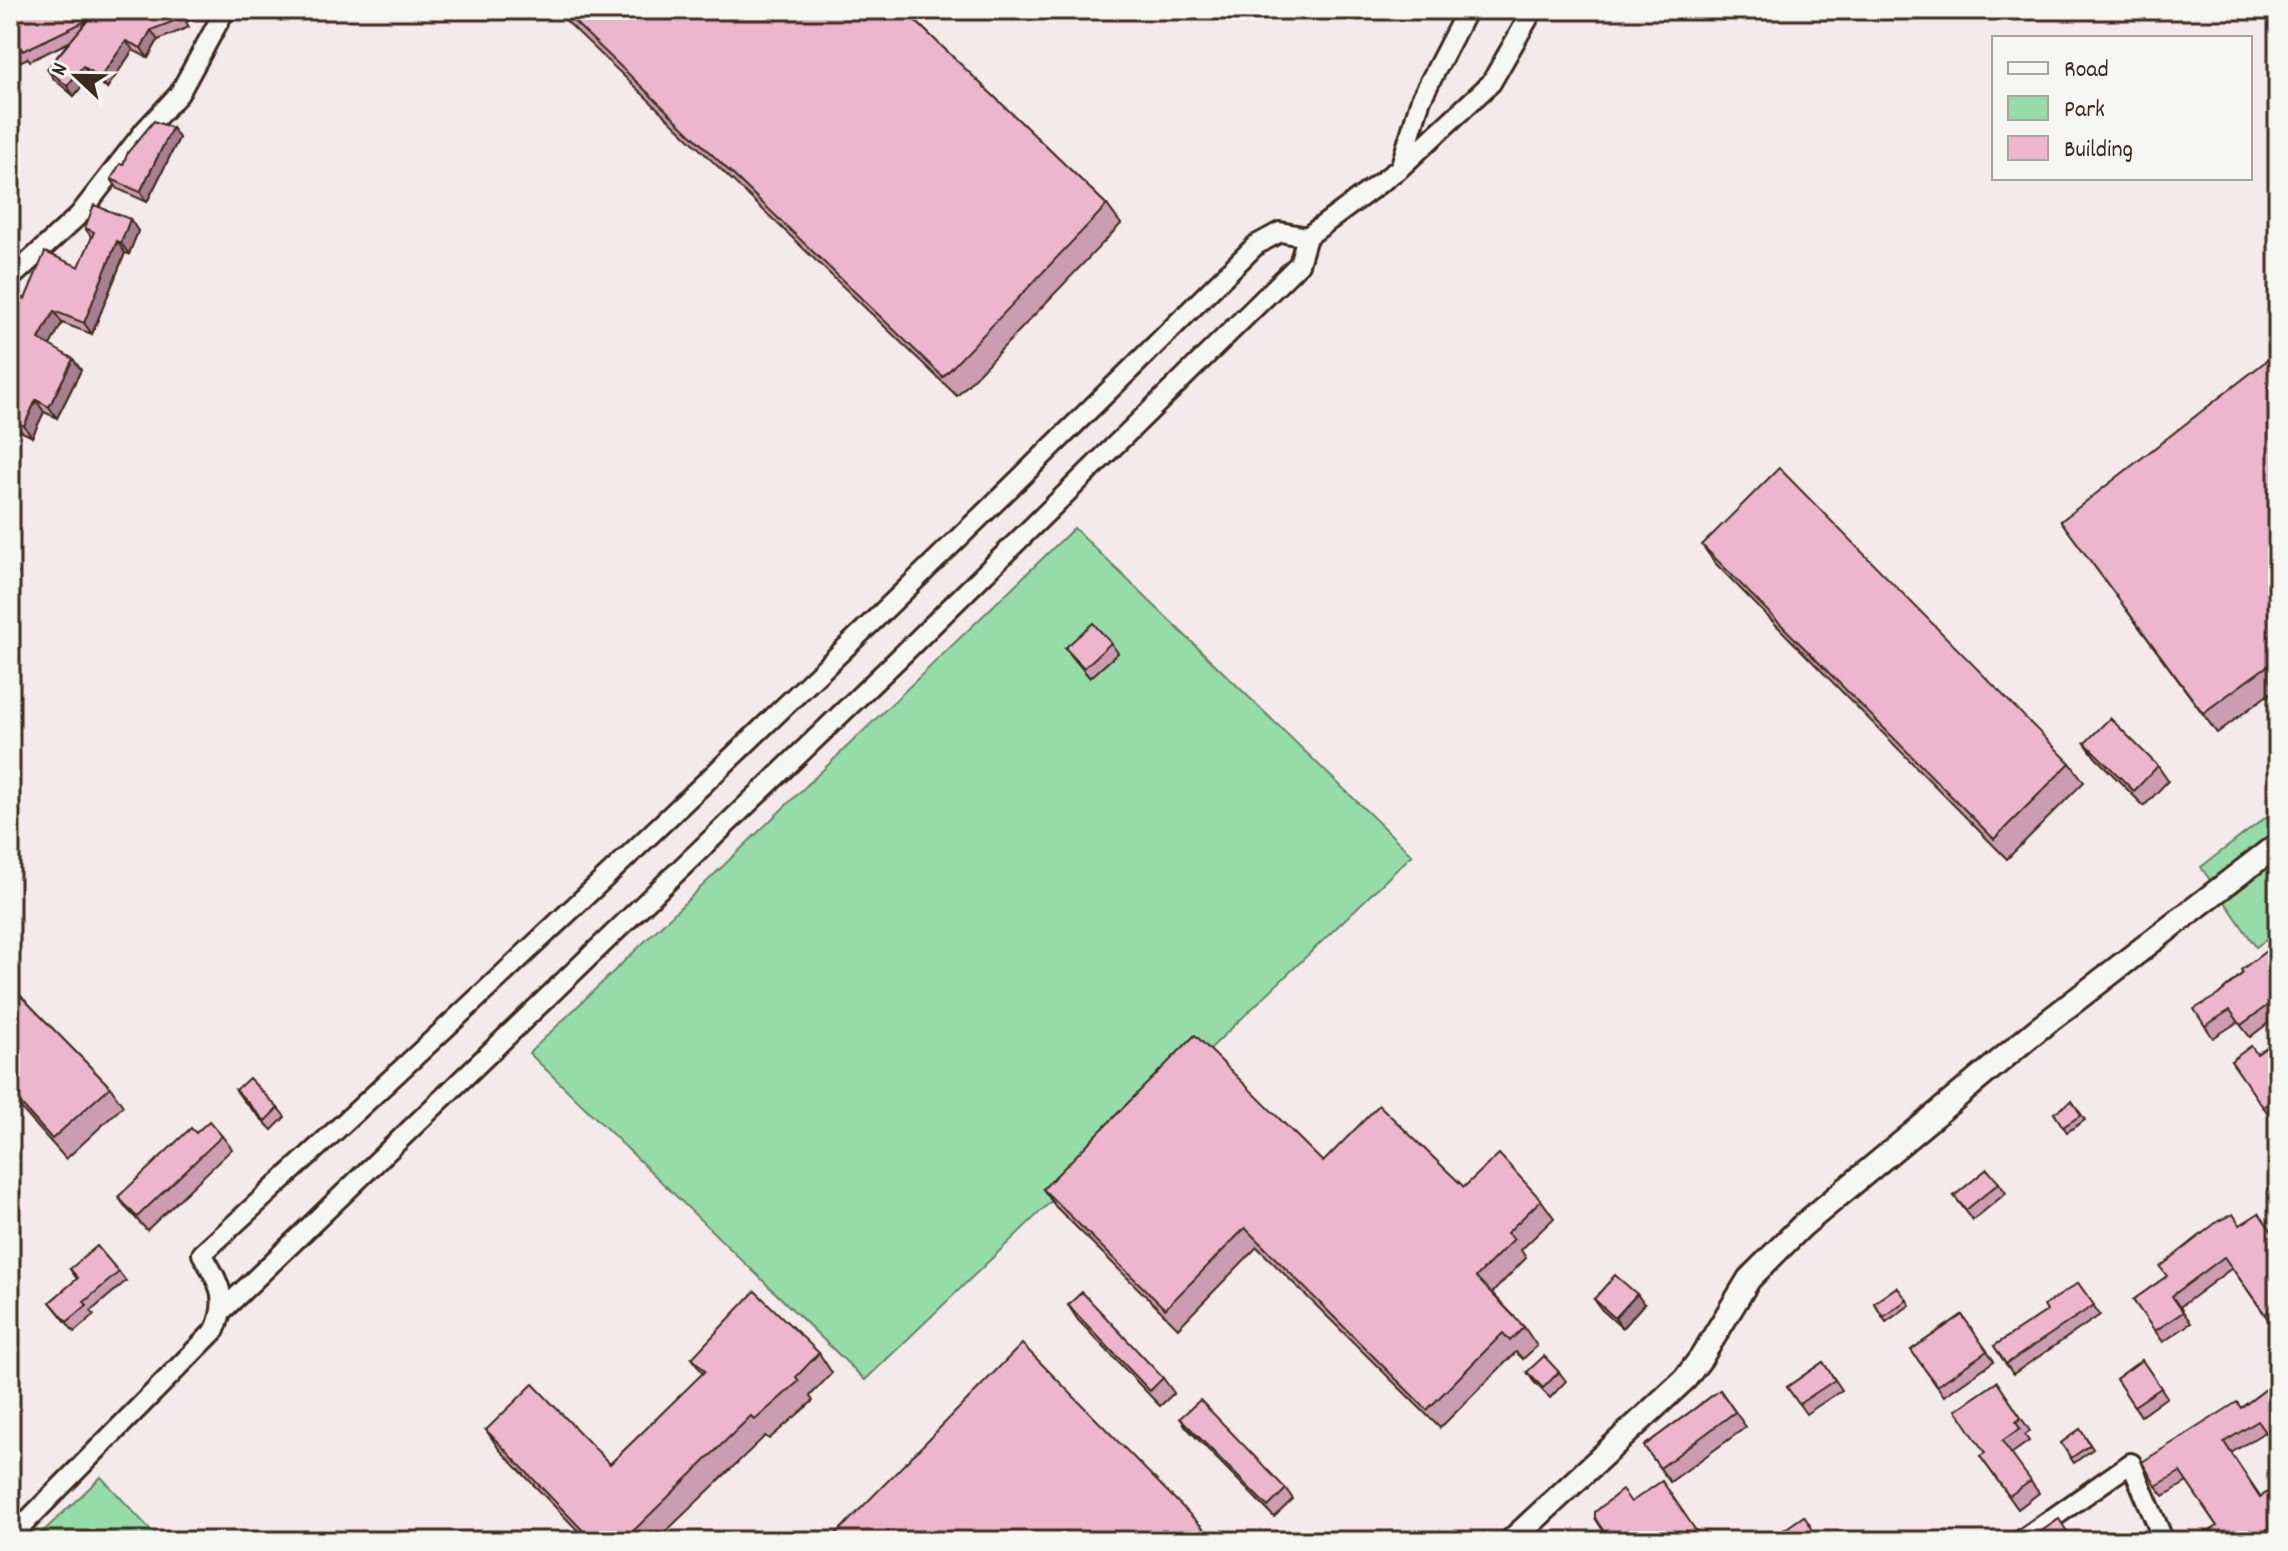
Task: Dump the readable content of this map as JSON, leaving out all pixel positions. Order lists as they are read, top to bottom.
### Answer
{
  "legend": ["Road", "Park", "Building"],
  "north": "left"
}
